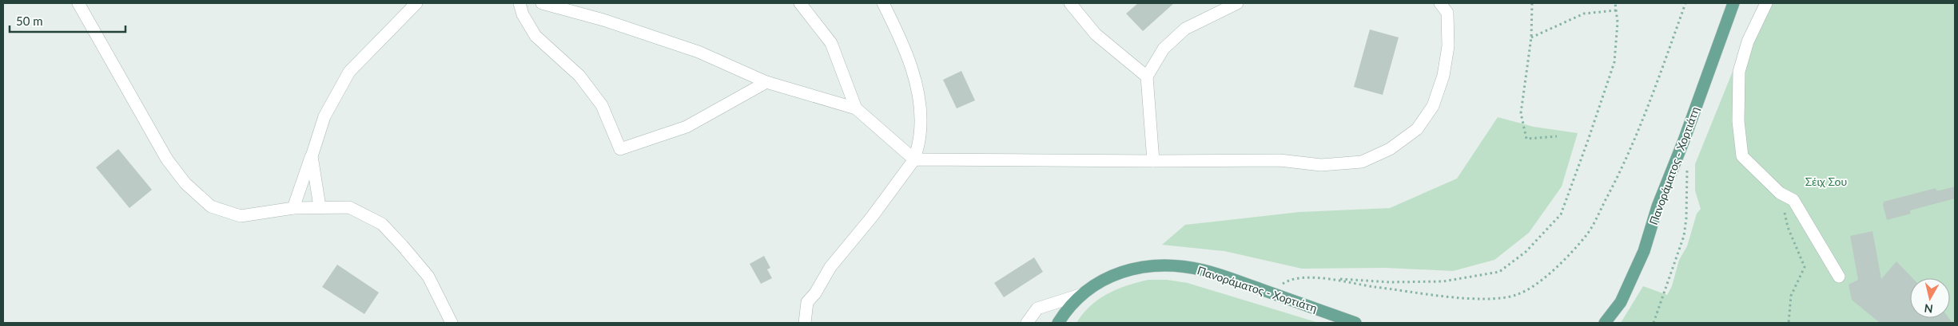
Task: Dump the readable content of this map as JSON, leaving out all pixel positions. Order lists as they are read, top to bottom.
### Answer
{
  "streets": {
    "main road": ["Πανοράματος - Χορτιάτη"]
  },
  "parks": ["Σέιχ Σου"],
  "scale_bar": "50 m",
  "north": "bottom"
}
